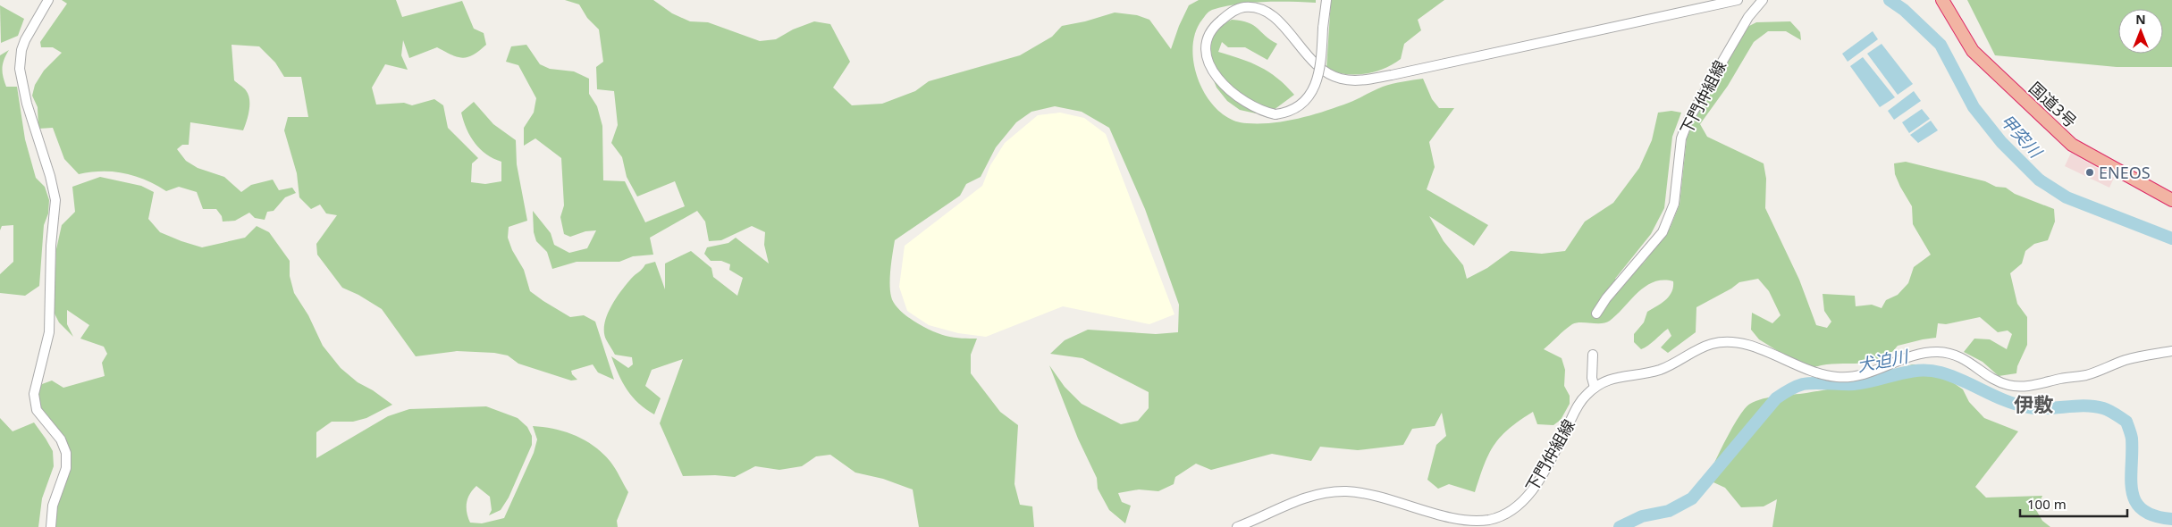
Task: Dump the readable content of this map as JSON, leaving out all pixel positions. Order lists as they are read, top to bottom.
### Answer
{
  "streets": {
    "highway": ["国道3号"],
    "street": ["下門仲組線"]
  },
  "districts": ["伊敷"],
  "water": ["甲突川", "犬迫川"],
  "places": ["ENEOS"],
  "scale_bar": "100 m",
  "north": "top"
}
